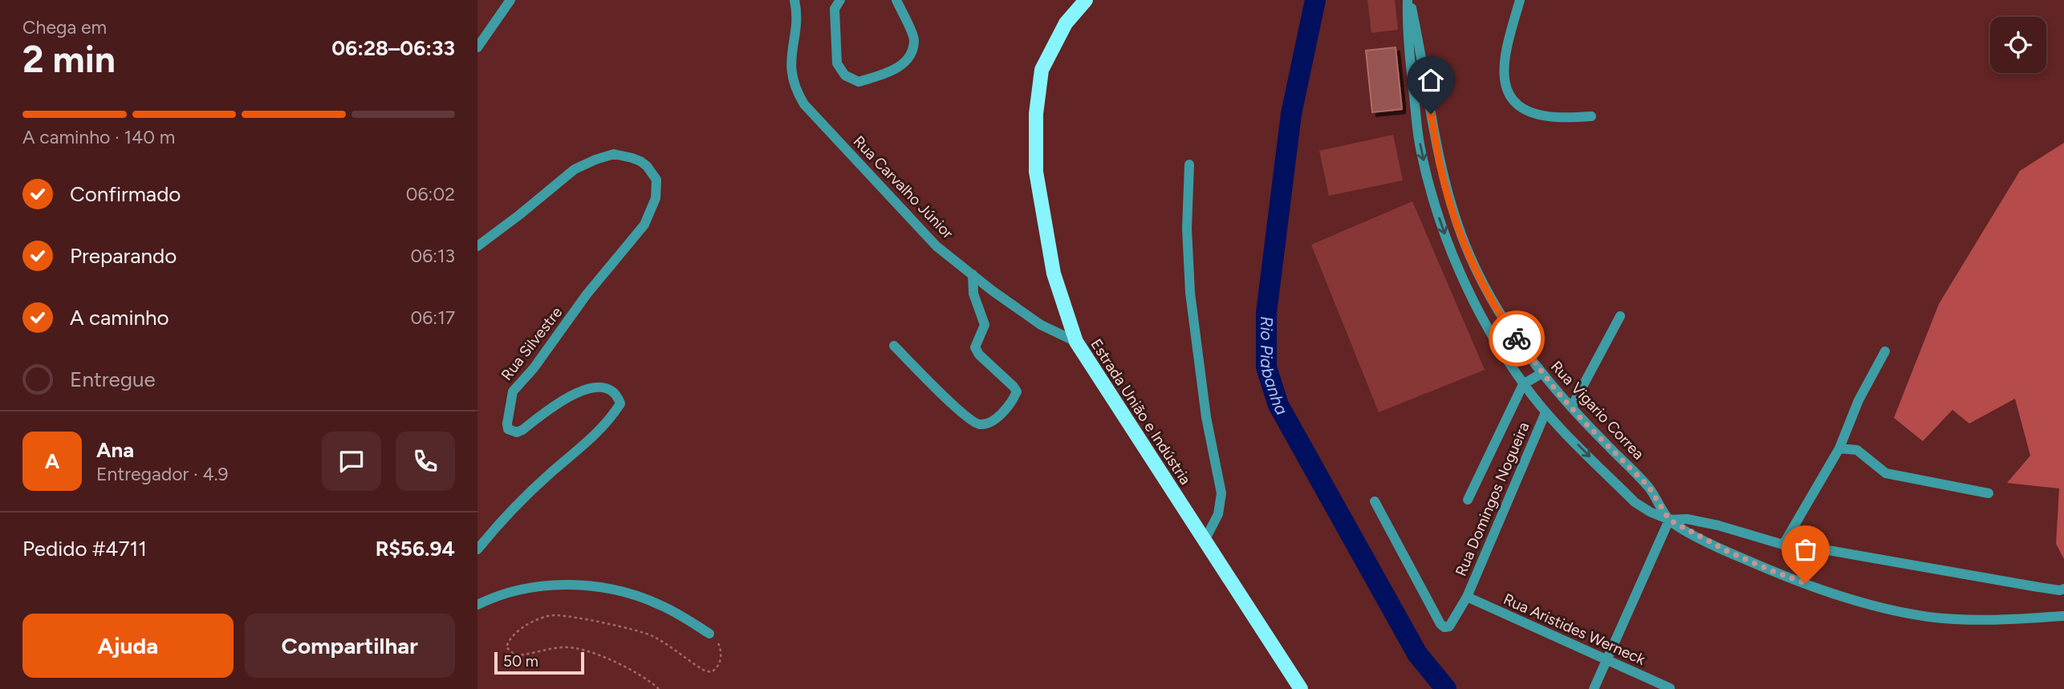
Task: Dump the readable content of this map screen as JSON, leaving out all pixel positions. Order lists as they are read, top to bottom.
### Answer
{
  "streets": {
    "main road": ["Estrada União e Indústria"],
    "street": [
      "Rua Carvalho Júnior",
      "Rua Silvestre",
      "Rua Vigario Correa",
      "Rua Domingos Nogueira",
      "Rua Aristides Werneck"
    ]
  },
  "crossings": [
    ["Rua Carvalho Júnior", "Estrada União e Indústria"],
    ["Rua Vigario Correa", "Rua Domingos Nogueira"],
    ["Rua Domingos Nogueira", "Rua Aristides Werneck"]
  ],
  "water": ["Rio Piabanha"],
  "scale_bar": "50 m",
  "page": {
    "heading": ["2 min", "Chega em", "06:28–06:33"],
    "panel": [
      "Ana",
      "Entregador · 4.9",
      "Pedido #4711",
      "R$56.94"
    ],
    "bar": "A caminho · 140 m",
    "list": [
      ["Confirmado", "06:02"],
      ["Preparando", "06:13"],
      ["A caminho", "06:17"],
      "Entregue"
    ],
    "round": "A",
    "buttons": ["Ajuda", "Compartilhar"],
    "scale": "50 m"
  }
}
